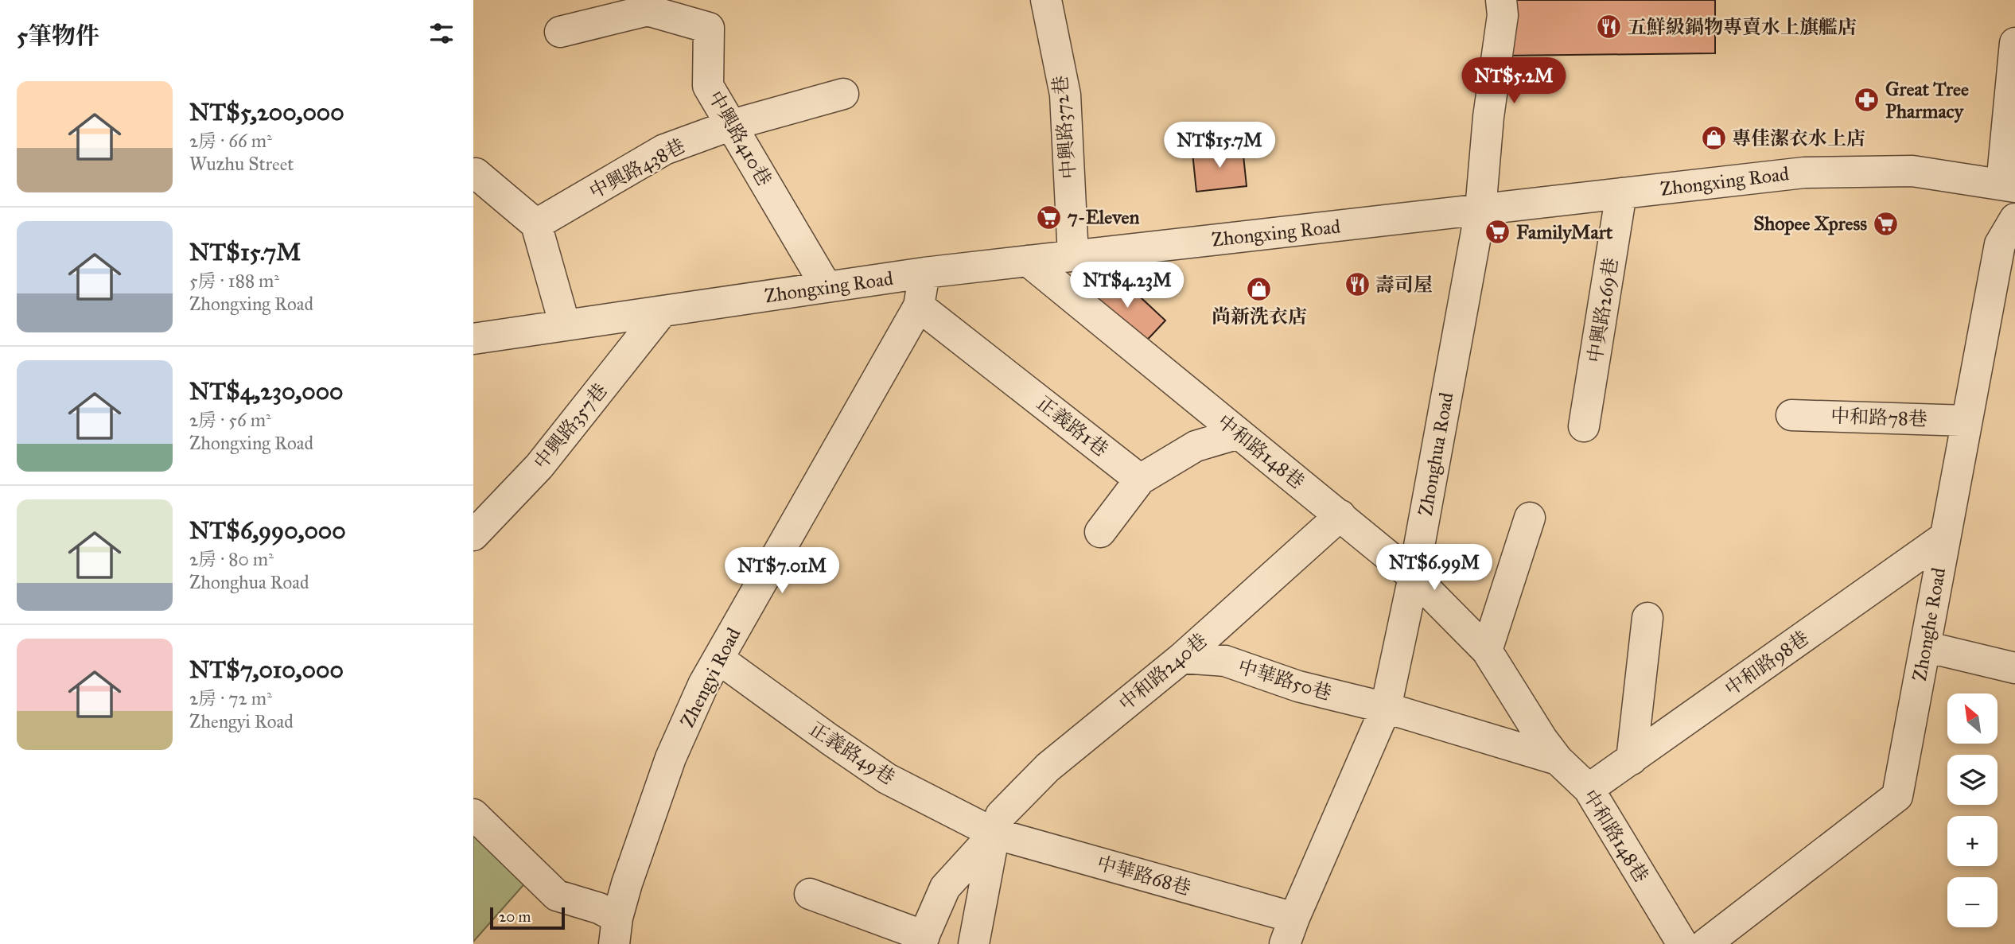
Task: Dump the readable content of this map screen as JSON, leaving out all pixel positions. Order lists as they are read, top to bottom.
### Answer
{
  "streets": {
    "street": [
      "中興路372巷",
      "中興路410巷",
      "中興路438巷",
      "Zhongxing Road",
      "中興路269巷",
      "中和路78巷",
      "中興路357巷",
      "正義路1巷",
      "中和路148巷",
      "Zhonghua Road",
      "Zhonghe Road",
      "中和路98巷",
      "中和路240巷",
      "Zhengyi Road",
      "中華路50巷",
      "正義路49巷",
      "中華路68巷"
    ]
  },
  "crossings": [
    ["中興路372巷", "Zhongxing Road"],
    ["中興路410巷", "中興路438巷"],
    ["中興路410巷", "Zhongxing Road"],
    ["Zhongxing Road", "中興路269巷"],
    ["Zhongxing Road", "中興路357巷"],
    ["Zhongxing Road", "中和路148巷"],
    ["Zhongxing Road", "Zhonghua Road"],
    ["Zhongxing Road", "Zhengyi Road"],
    ["中和路78巷", "Zhonghe Road"],
    ["正義路1巷", "Zhengyi Road"],
    ["中和路148巷", "Zhonghua Road"],
    ["中和路148巷", "中和路98巷"],
    ["中和路148巷", "中和路240巷"],
    ["中和路148巷", "中華路50巷"],
    ["Zhonghua Road", "中華路50巷"],
    ["Zhonghua Road", "中華路68巷"],
    ["Zhonghe Road", "中和路98巷"],
    ["中和路240巷", "中華路50巷"],
    ["中和路240巷", "正義路49巷"],
    ["中和路240巷", "中華路68巷"],
    ["Zhengyi Road", "正義路49巷"],
    ["正義路49巷", "中華路68巷"]
  ],
  "places": {
    "restaurant": ["五鮮級鍋物專賣水上旗艦店", "壽司屋"],
    "pharmacy": ["Great Tree Pharmacy"],
    "shop": ["專佳潔衣水上店", "尚新洗衣店"],
    "supermarket": ["7-Eleven", "Shopee Xpress", "FamilyMart"]
  },
  "scale_bar": "20 m",
  "north": "top left",
  "page": {
    "heading": "5筆物件",
    "price": [
      "NT$5.2M",
      "NT$15.7M",
      "NT$4.23M",
      "NT$6.99M",
      "NT$7.01M"
    ],
    "list": [
      {
        "name": "NT$5,200,000",
        "note": "2房 · 66 m² · Wuzhu Street"
      },
      {
        "name": "NT$15.7M",
        "note": "5房 · 188 m² · Zhongxing Road"
      },
      {
        "name": "NT$4,230,000",
        "note": "2房 · 56 m² · Zhongxing Road"
      },
      {
        "name": "NT$6,990,000",
        "note": "2房 · 80 m² · Zhonghua Road"
      },
      {
        "name": "NT$7,010,000",
        "note": "2房 · 72 m² · Zhengyi Road"
      }
    ],
    "map_buttons": ["+", "−"],
    "scale": "20 m"
  }
}
